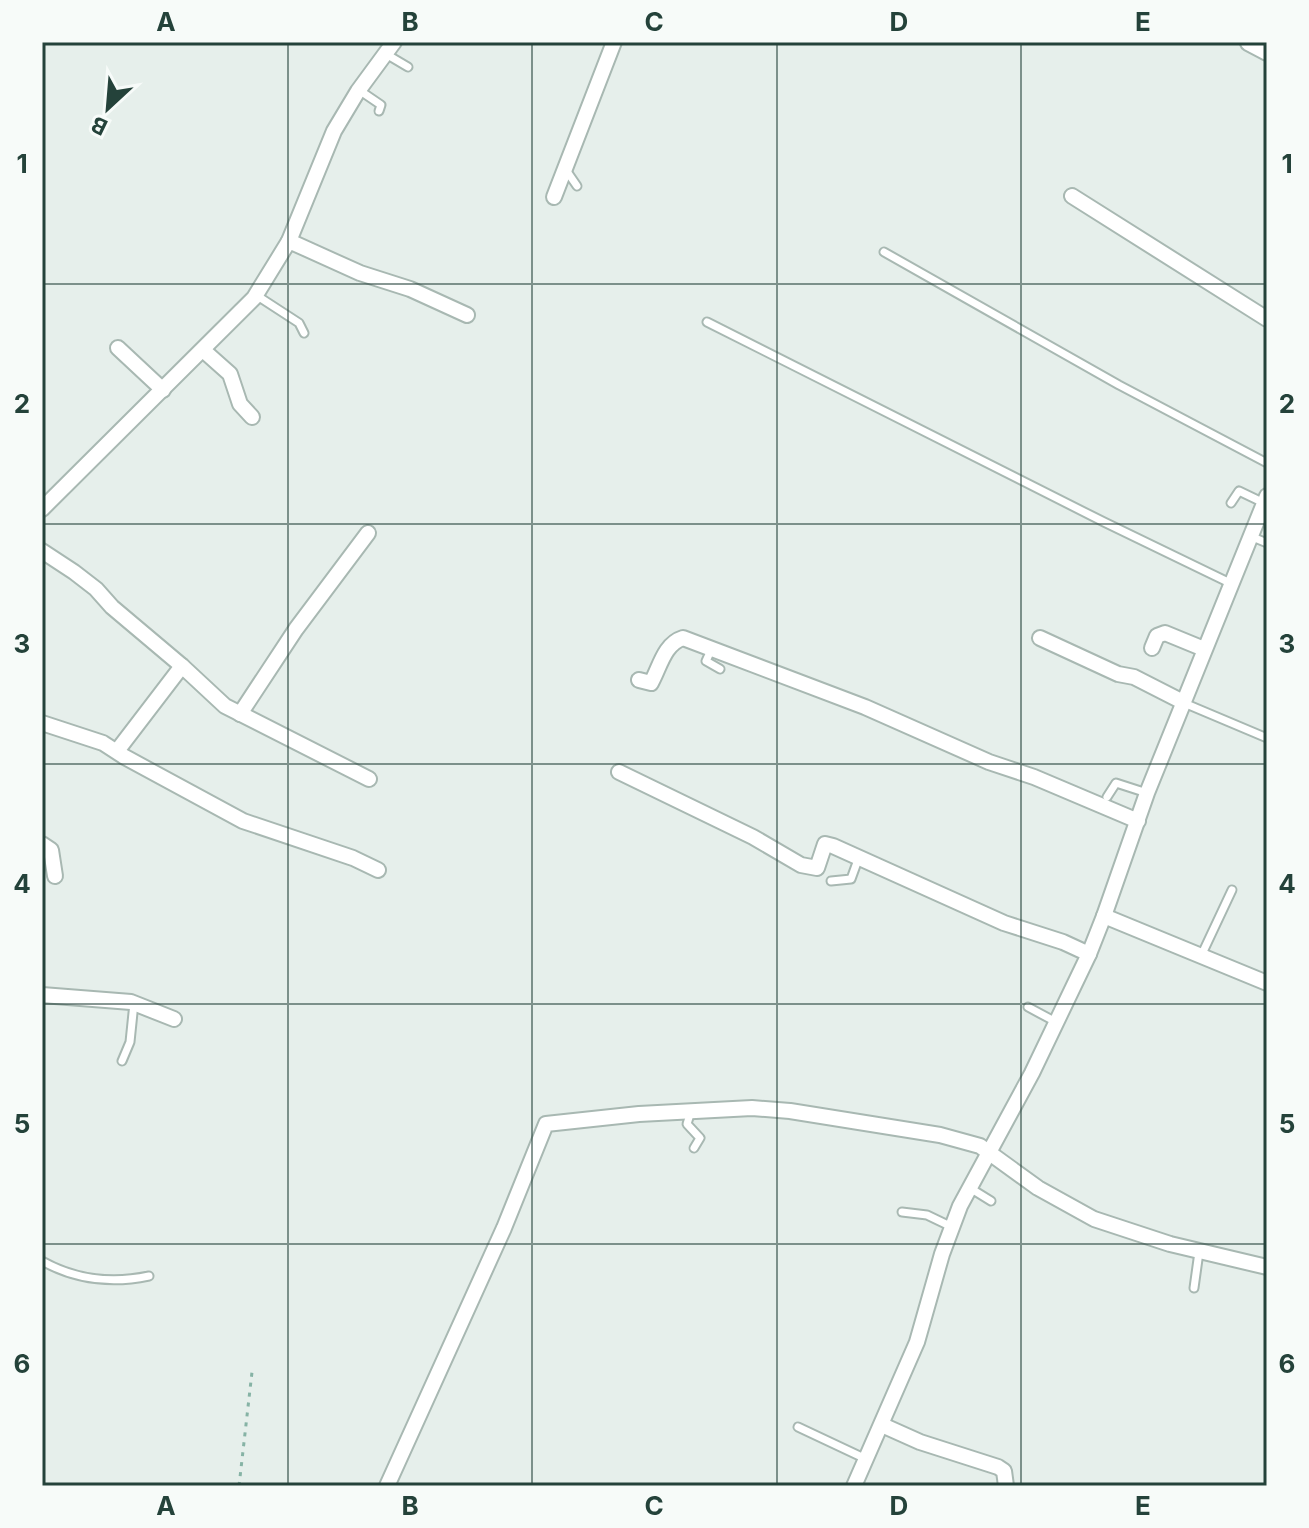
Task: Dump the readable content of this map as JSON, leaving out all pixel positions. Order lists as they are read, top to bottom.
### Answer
{
  "north": "bottom left",
  "grid": {
    "columns": [
      "A",
      "B",
      "C",
      "D",
      "E"
    ],
    "rows": [
      "1",
      "2",
      "3",
      "4",
      "5",
      "6"
    ]
  }
}
